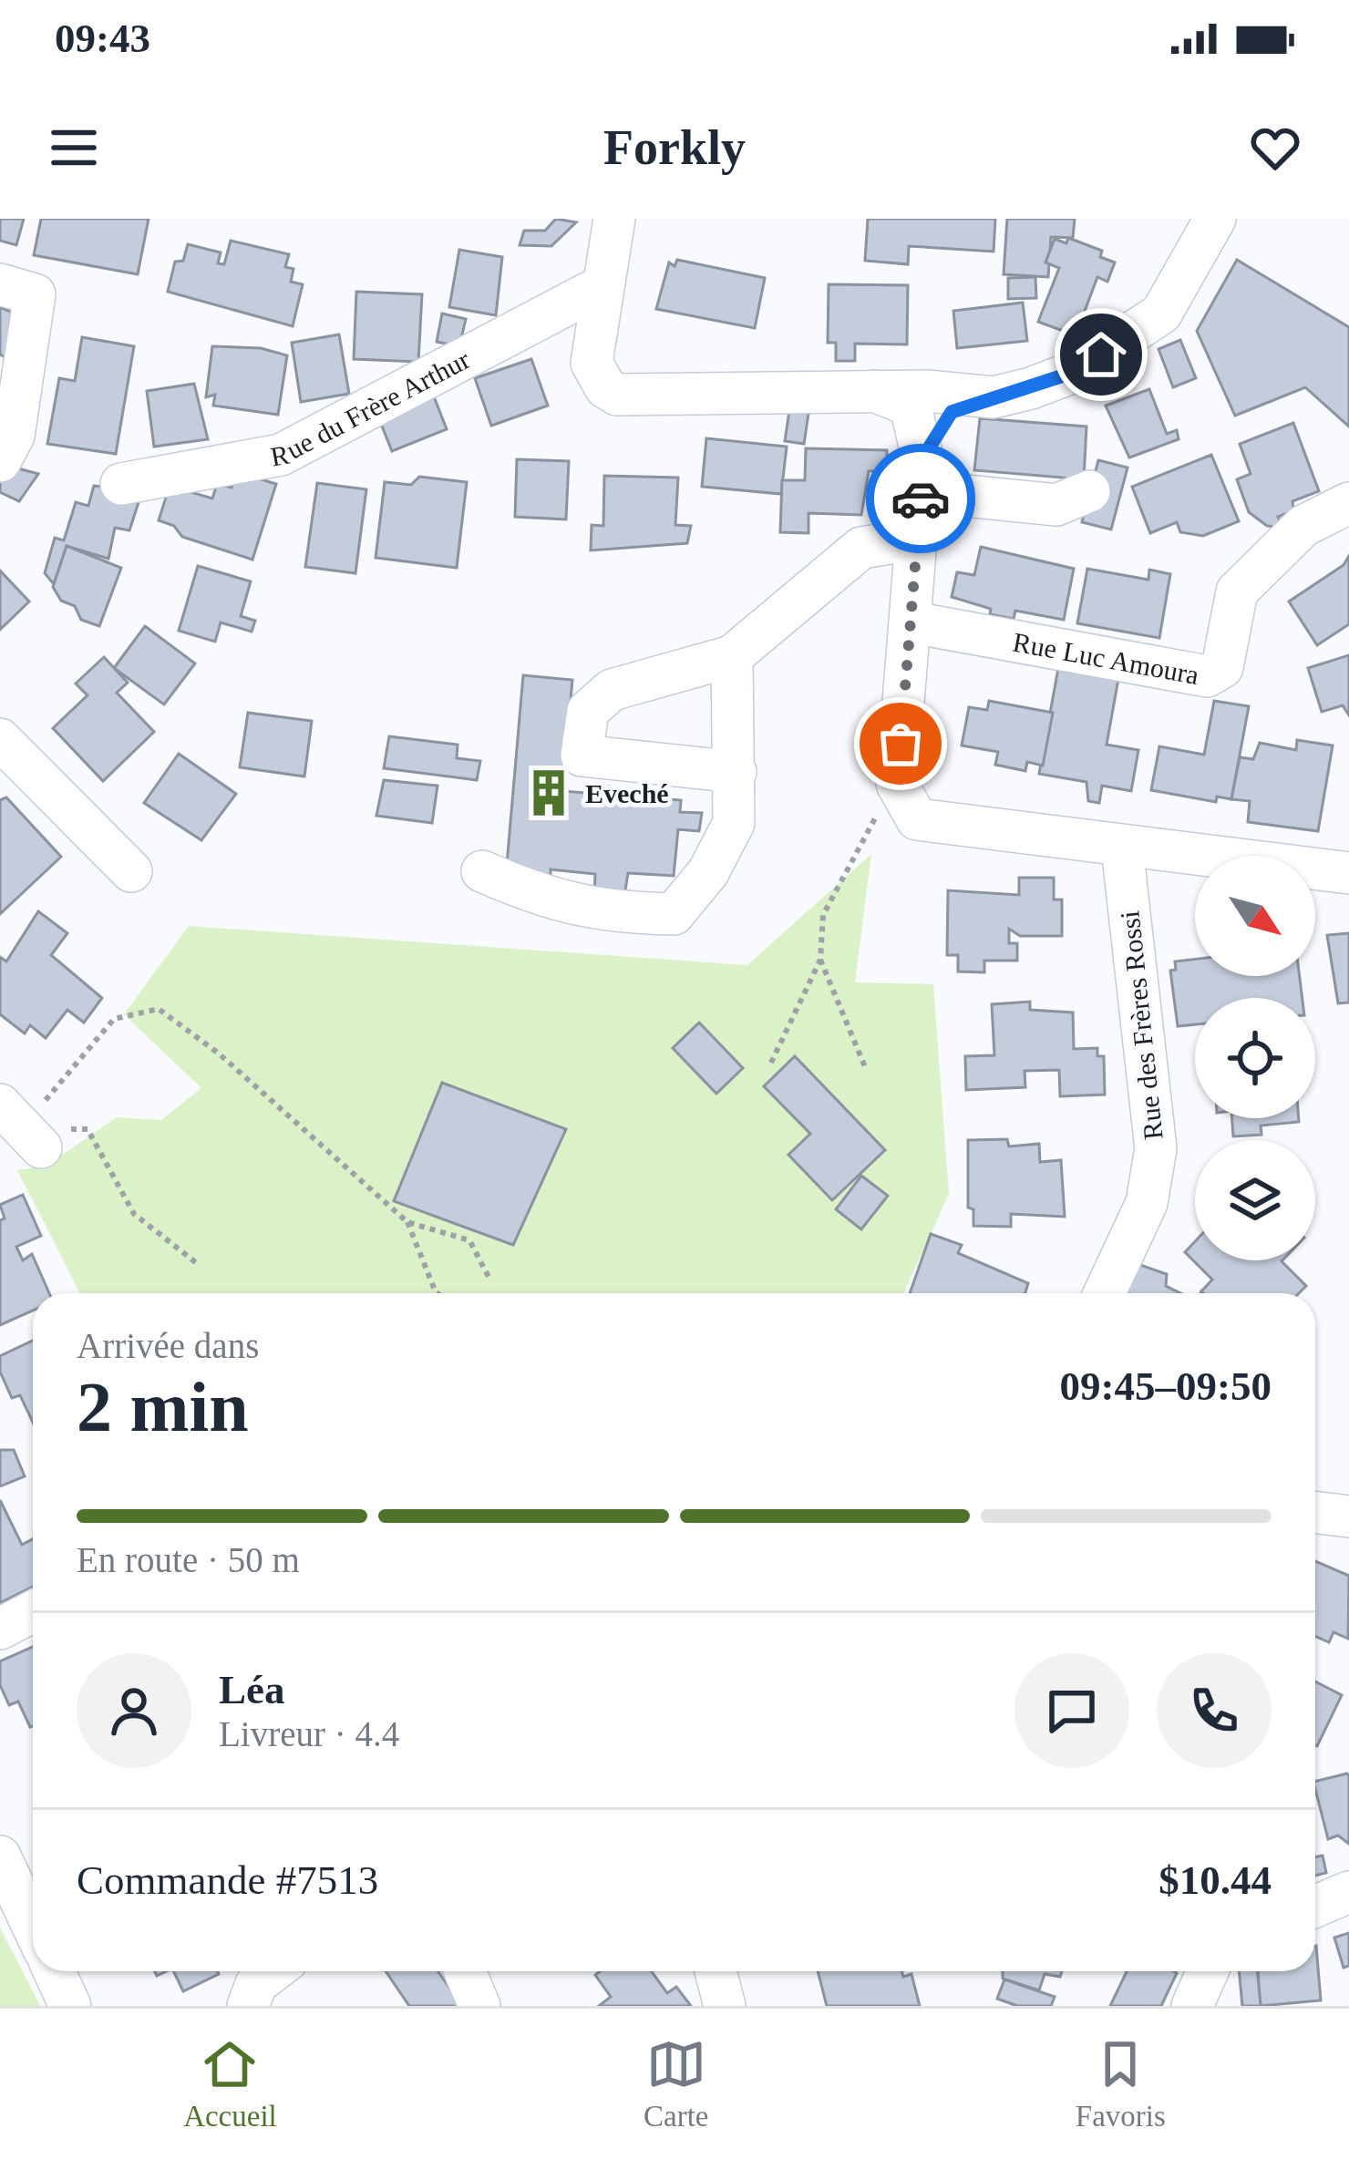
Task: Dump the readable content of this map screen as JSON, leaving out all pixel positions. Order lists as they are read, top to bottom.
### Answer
{
  "streets": {
    "street": ["Rue du Frère Arthur", "Rue Luc Amoura", "Rue des Frères Rossi"]
  },
  "places": {
    "building": ["Eveché"]
  },
  "north": "bottom right",
  "page": {
    "status": "09:43",
    "header": "Forkly",
    "heading": ["2 min", "Arrivée dans", "09:45–09:50"],
    "panel": [
      "Léa",
      "Livreur · 4.4",
      "Commande #7513",
      "$10.44"
    ],
    "bar": "En route · 50 m",
    "tabs": ["Accueil", "Carte", "Favoris"]
  }
}
